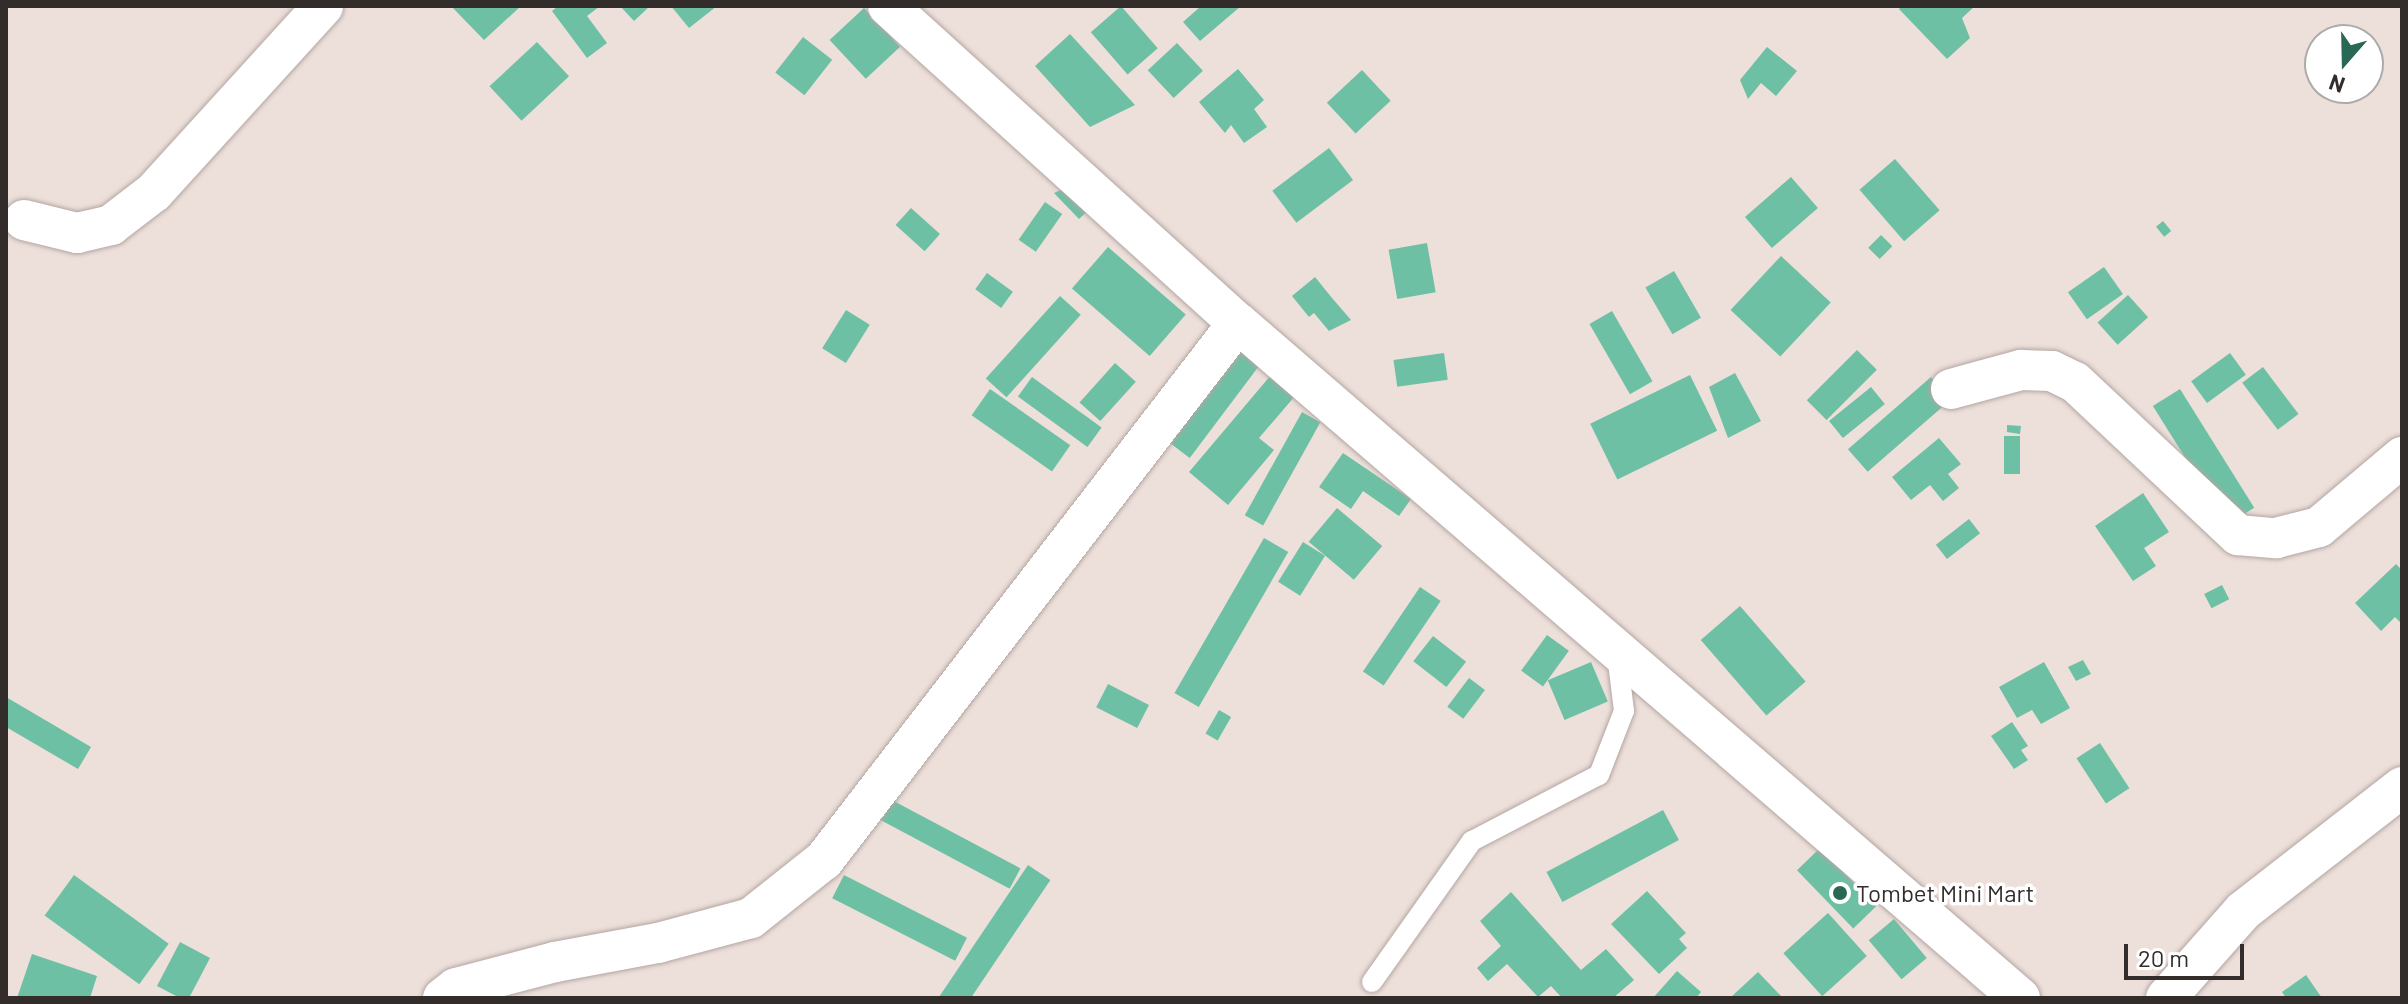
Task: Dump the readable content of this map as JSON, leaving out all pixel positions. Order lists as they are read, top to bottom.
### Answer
{
  "places": ["Tombet Mini Mart"],
  "scale_bar": "20 m",
  "north": "bottom"
}
